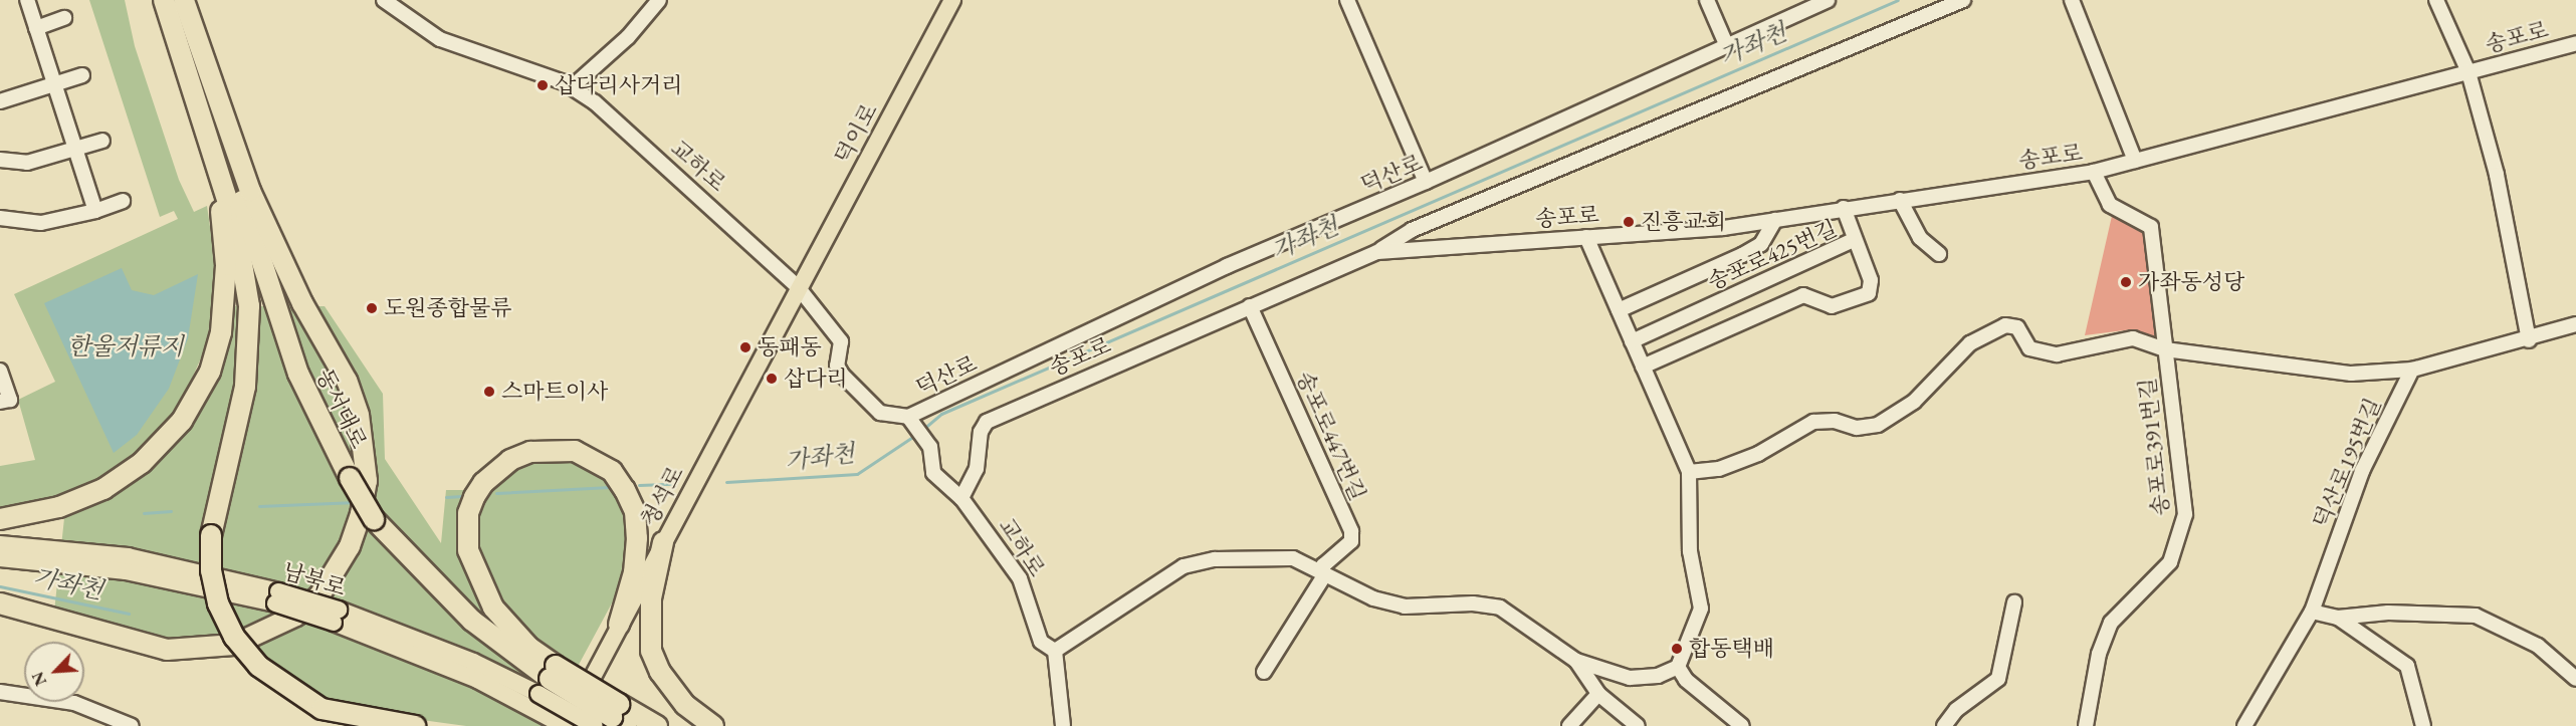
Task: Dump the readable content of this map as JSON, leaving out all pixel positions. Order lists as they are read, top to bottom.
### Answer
{
  "streets": {
    "highway": ["동서대로"],
    "main road": ["덕이로", "청석로", "남북로"],
    "street": [
      "송포로",
      "교하로",
      "덕산로",
      "송포로425번길",
      "송포로447번길",
      "송포로391번길",
      "덕산로195번길"
    ]
  },
  "crossings": [
    ["송포로", "교하로"],
    ["송포로", "송포로447번길"],
    ["송포로", "송포로391번길"],
    ["덕이로", "교하로"],
    ["덕이로", "청석로"],
    ["교하로", "덕산로"],
    ["교하로", "청석로"],
    ["동서대로", "남북로"],
    ["송포로391번길", "덕산로195번길"],
    ["청석로", "남북로"]
  ],
  "water": ["가좌천", "한울저류지"],
  "places": [
    "삽다리사거리",
    "진흥교회",
    "가좌동성당",
    "도원종합물류",
    "동패동",
    "삽다리",
    "스마트이사",
    "합동택배"
  ],
  "north": "bottom left"
}
